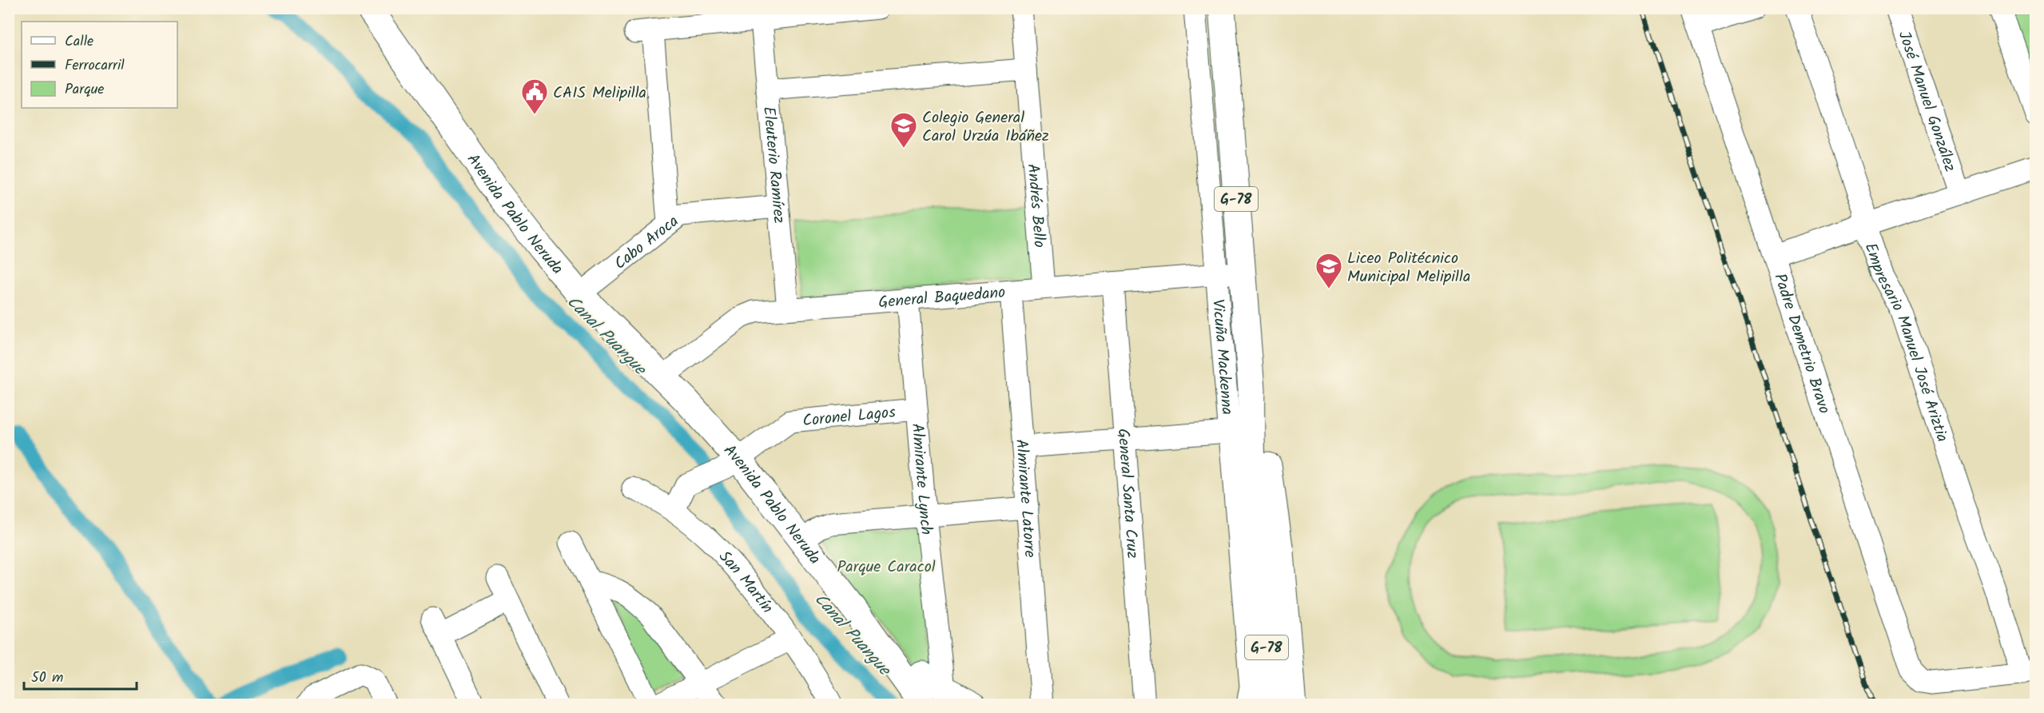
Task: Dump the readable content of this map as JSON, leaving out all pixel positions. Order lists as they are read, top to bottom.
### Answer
{
  "streets": {
    "main road": ["G-78", "Avenida Pablo Neruda", "Vicuña Mackenna"],
    "street": [
      "José Manuel González",
      "Eleuterio Ramírez",
      "Andrés Bello",
      "Cabo Aroca",
      "General Baquedano",
      "Empresario Manuel José Ariztia",
      "Padre Demetrio Bravo",
      "Coronel Lagos",
      "Almirante Lynch",
      "General Santa Cruz",
      "Almirante Latorre",
      "San Martín"
    ]
  },
  "crossings": [
    ["Eleuterio Ramírez", "Cabo Aroca"],
    ["Eleuterio Ramírez", "General Baquedano"],
    ["Andrés Bello", "General Baquedano"],
    ["Avenida Pablo Neruda", "Cabo Aroca"],
    ["Avenida Pablo Neruda", "General Baquedano"],
    ["Avenida Pablo Neruda", "Coronel Lagos"],
    ["Avenida Pablo Neruda", "Almirante Lynch"],
    ["General Baquedano", "Vicuña Mackenna"],
    ["General Baquedano", "Almirante Lynch"],
    ["General Baquedano", "General Santa Cruz"],
    ["General Baquedano", "Almirante Latorre"],
    ["Empresario Manuel José Ariztia", "Padre Demetrio Bravo"],
    ["Coronel Lagos", "Almirante Lynch"],
    ["Coronel Lagos", "San Martín"]
  ],
  "water": ["Canal Puangue"],
  "parks": ["Parque Caracol"],
  "places": {
    "public building": ["CAIS Melipilla"],
    "school or university": ["Colegio General Carol Urzúa Ibáñez", "Liceo Politécnico Municipal Melipilla"]
  },
  "legend": ["Calle", "Ferrocarril", "Parque"],
  "scale_bar": "50 m"
}
